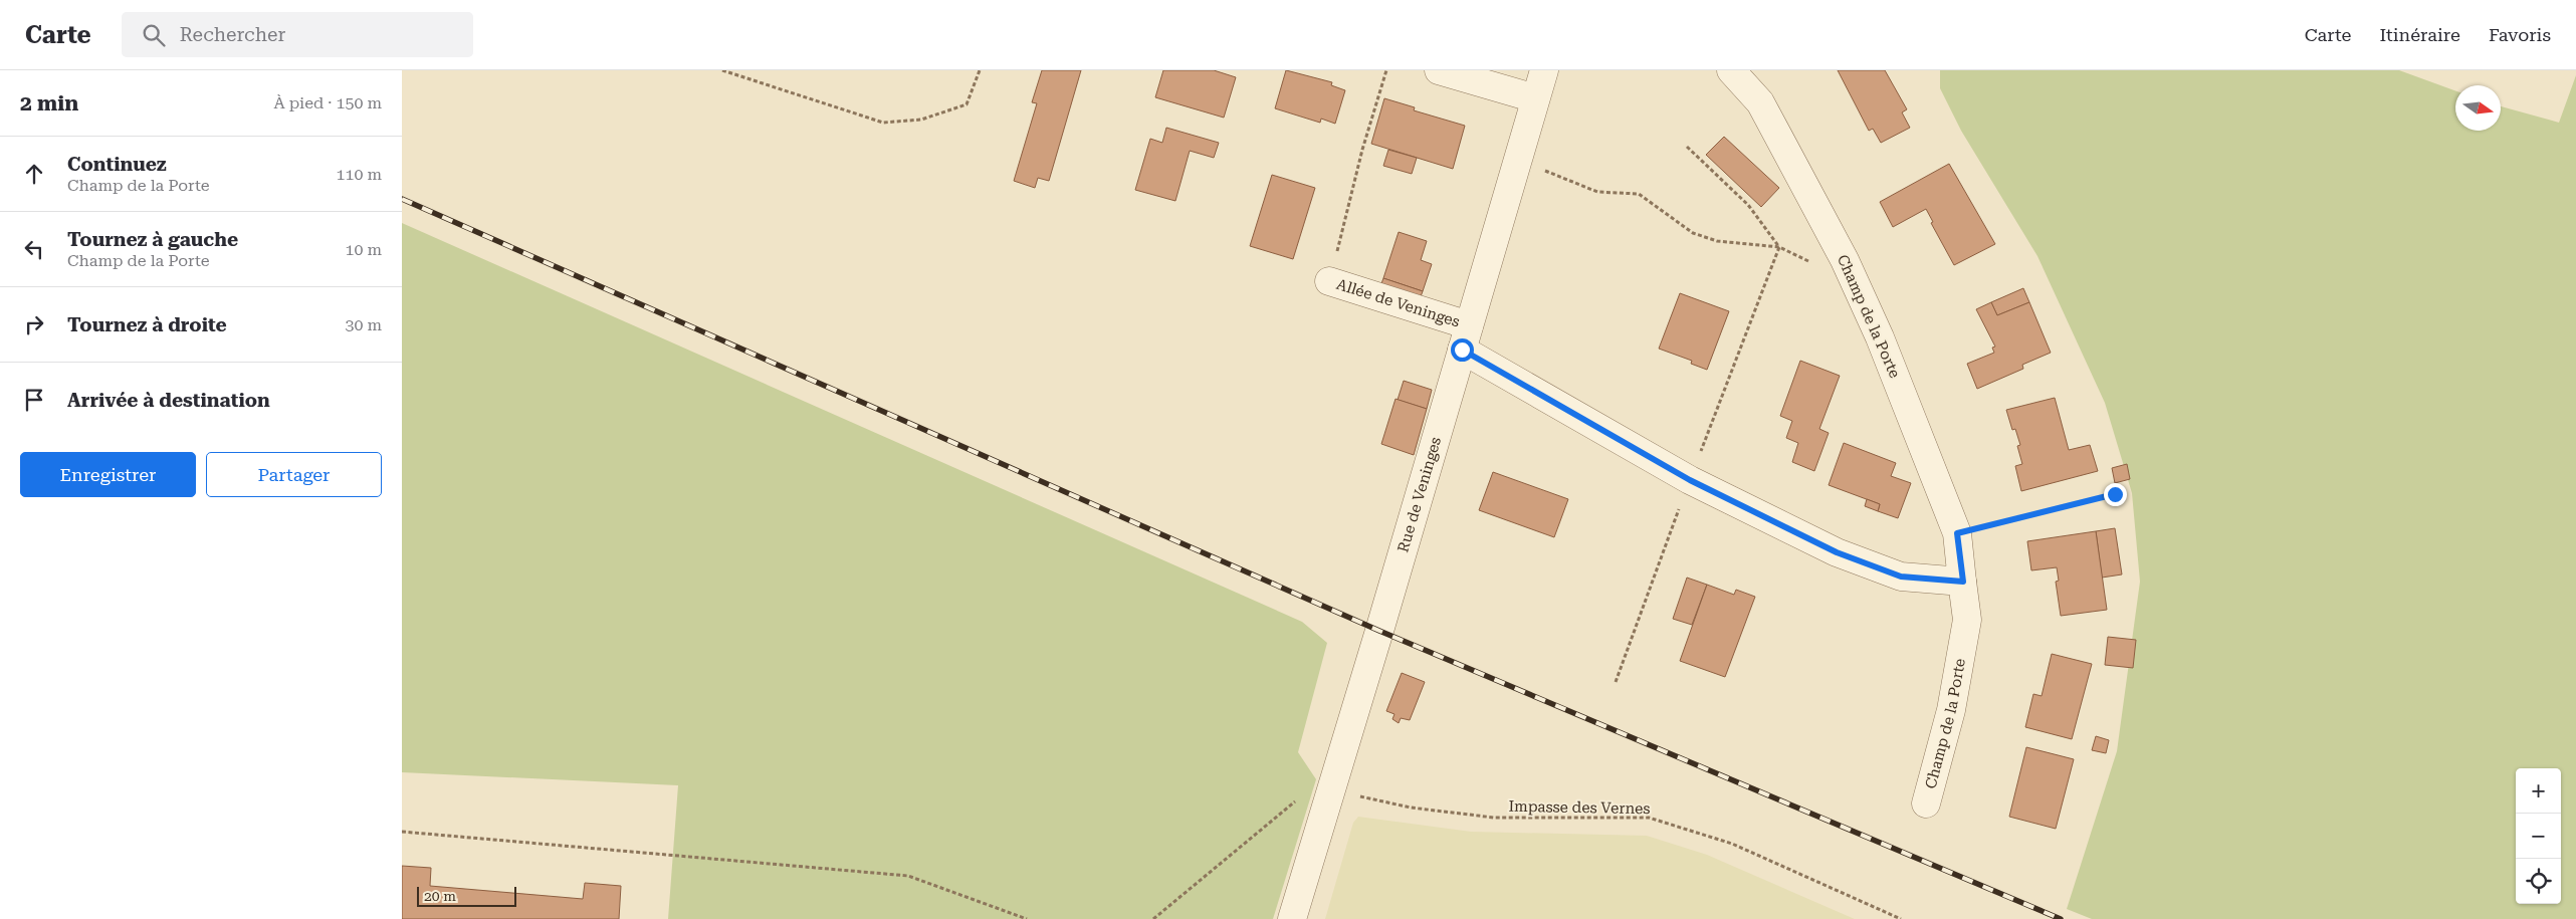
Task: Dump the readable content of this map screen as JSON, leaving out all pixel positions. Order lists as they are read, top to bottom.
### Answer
{
  "streets": {
    "street": ["Allée de Veninges", "Champ de la Porte", "Rue de Veninges"],
    "path": ["Impasse des Vernes"]
  },
  "crossings": [
    ["Allée de Veninges", "Rue de Veninges"],
    ["Rue de Veninges", "Impasse des Vernes"]
  ],
  "scale_bar": "20 m",
  "north": "right",
  "page": {
    "header": "Carte",
    "search": "Rechercher",
    "nav": ["Carte", "Itinéraire", "Favoris"],
    "heading": ["2 min", "À pied · 150 m"],
    "list": [
      ["Continuez", "Champ de la Porte", "110 m"],
      ["Tournez à gauche", "Champ de la Porte", "10 m"],
      ["Tournez à droite", "30 m"],
      "Arrivée à destination"
    ],
    "buttons": ["Enregistrer", "Partager"],
    "map_buttons": ["+", "−"],
    "scale": "20 m"
  }
}
